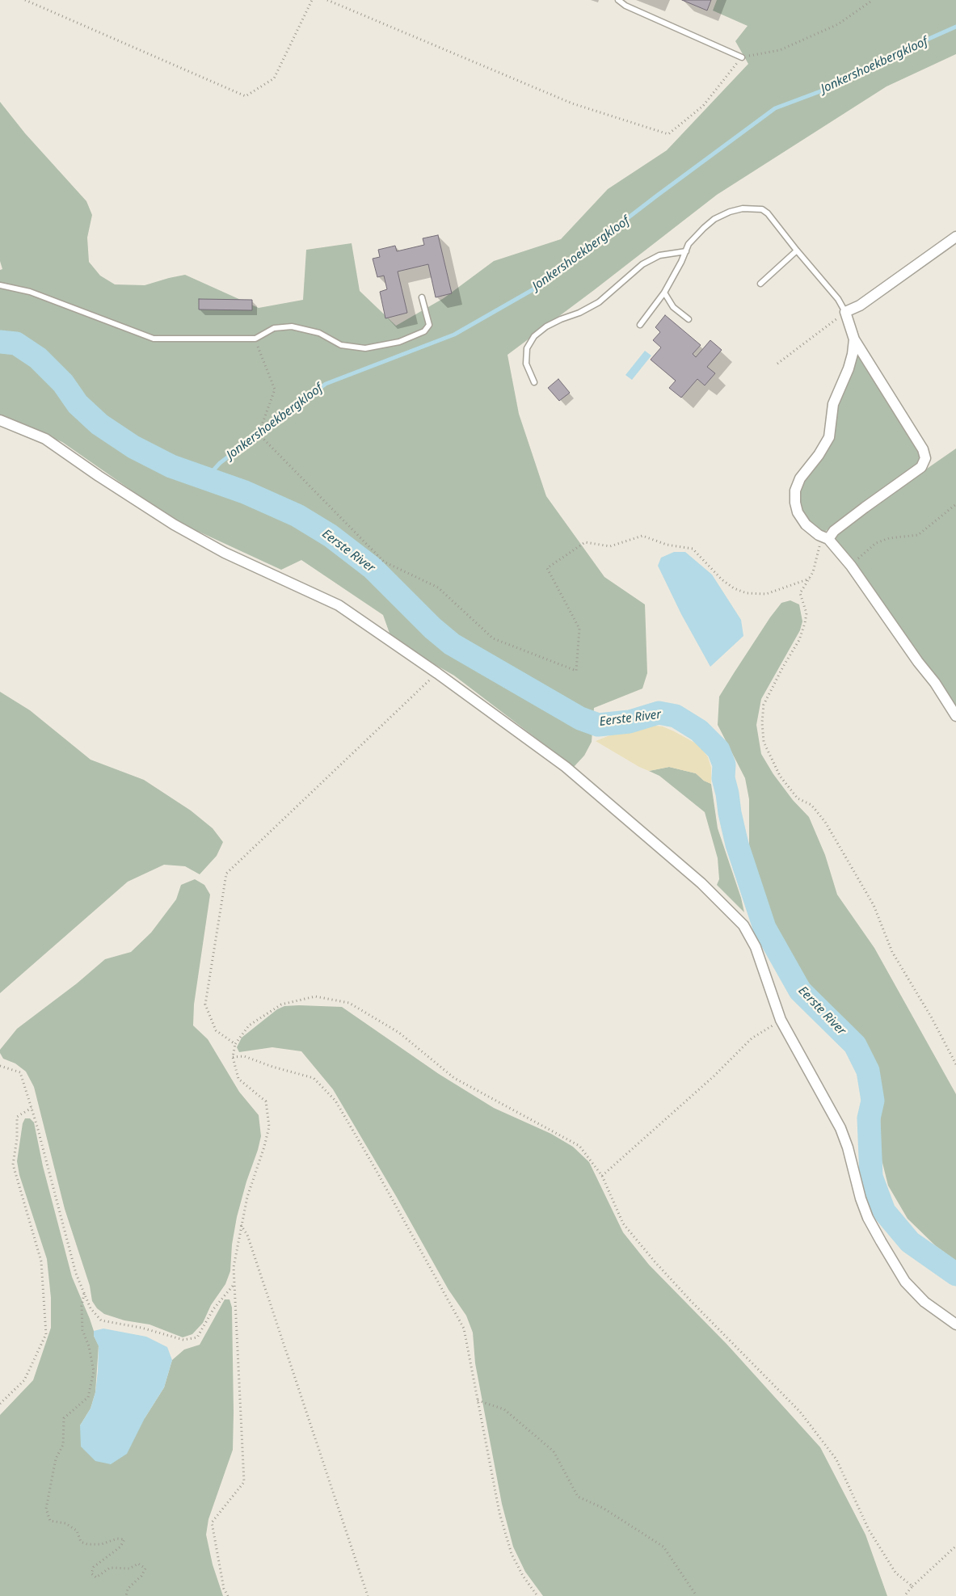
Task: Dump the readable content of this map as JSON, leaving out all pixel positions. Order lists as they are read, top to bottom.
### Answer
{
  "water": ["Jonkershoekbergkloof", "Eerste River"]
}
